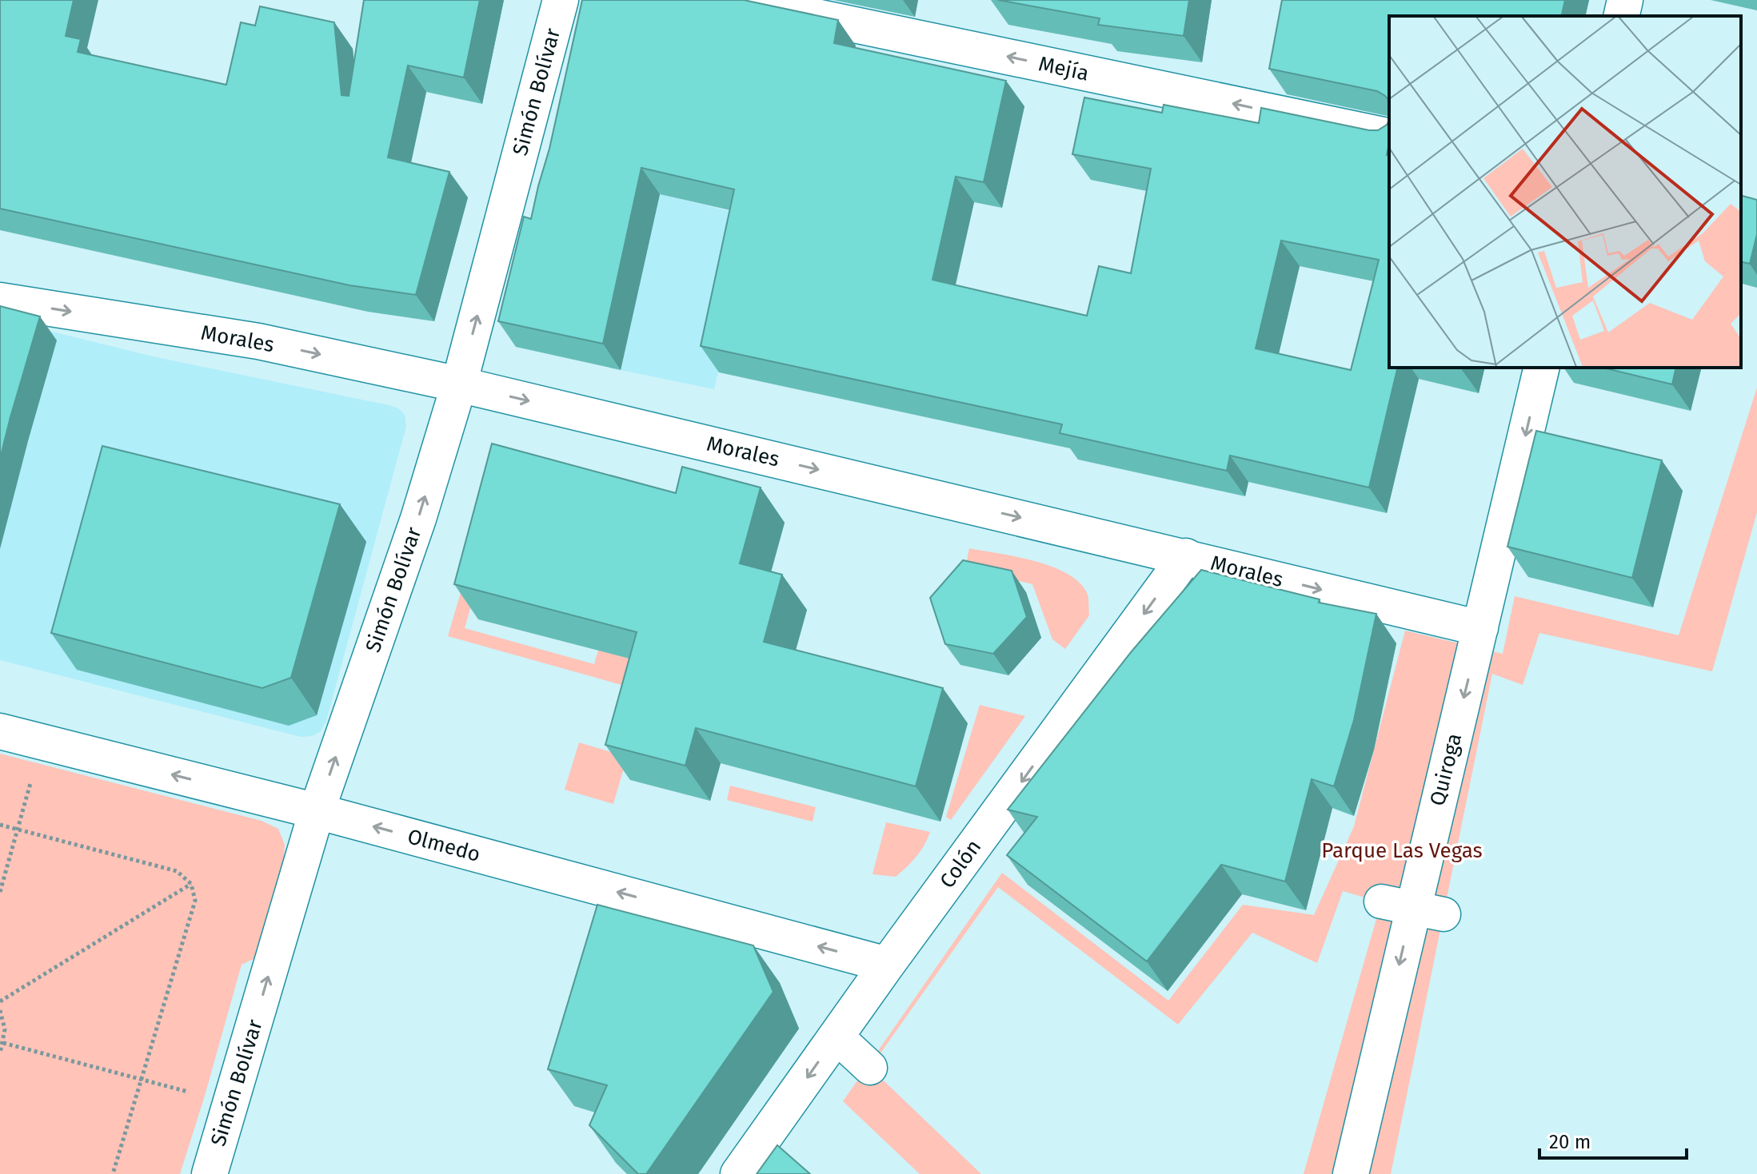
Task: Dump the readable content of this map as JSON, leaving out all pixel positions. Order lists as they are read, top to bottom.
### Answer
{
  "streets": {
    "street": [
      "Mejía",
      "Simón Bolívar",
      "Morales",
      "Quiroga",
      "Olmedo",
      "Colón"
    ]
  },
  "crossings": [
    ["Simón Bolívar", "Morales"],
    ["Simón Bolívar", "Olmedo"],
    ["Morales", "Quiroga"],
    ["Morales", "Colón"],
    ["Olmedo", "Colón"]
  ],
  "one_way": [
    "Mejía",
    "Simón Bolívar",
    "Morales",
    "Quiroga",
    "Olmedo",
    "Colón"
  ],
  "parks": ["Parque Las Vegas"],
  "scale_bar": "20 m"
}
